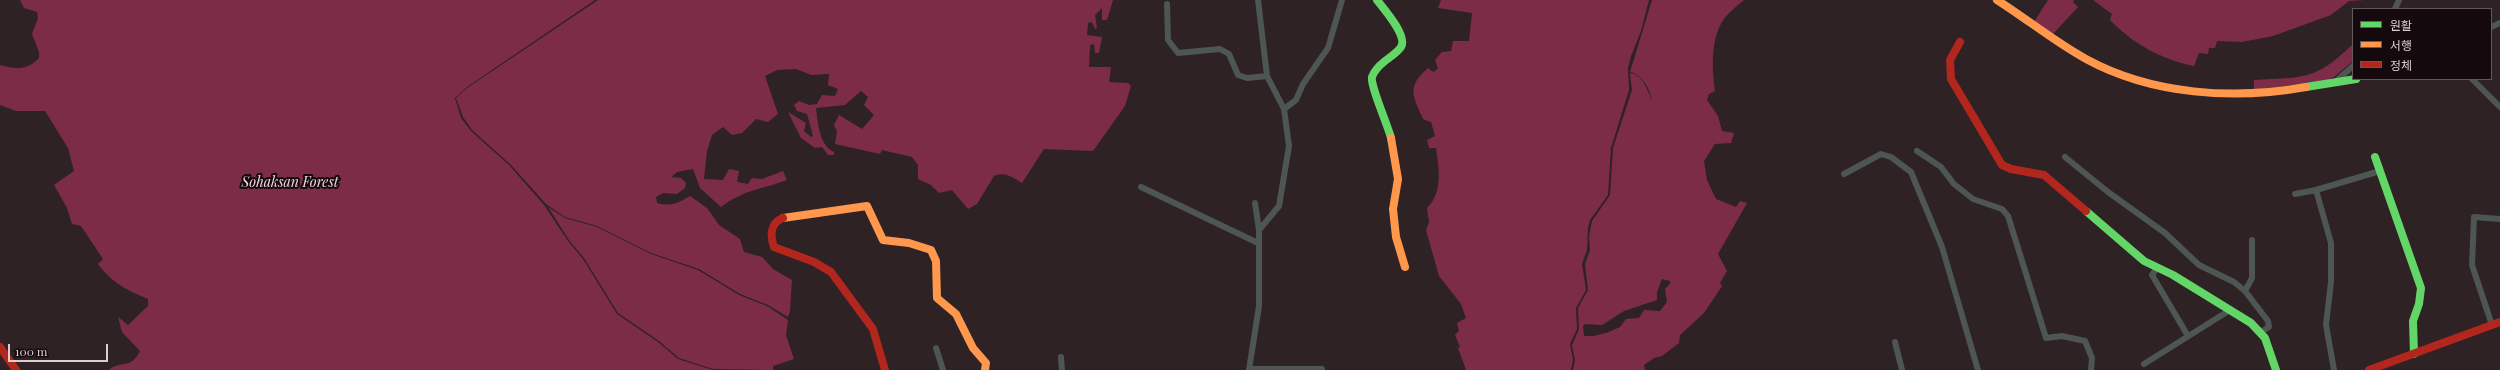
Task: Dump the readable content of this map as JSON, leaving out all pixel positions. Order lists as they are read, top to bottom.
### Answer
{
  "parks": ["Sohaksan Forest"],
  "legend": ["원활", "서행", "정체"],
  "scale_bar": "100 m"
}
